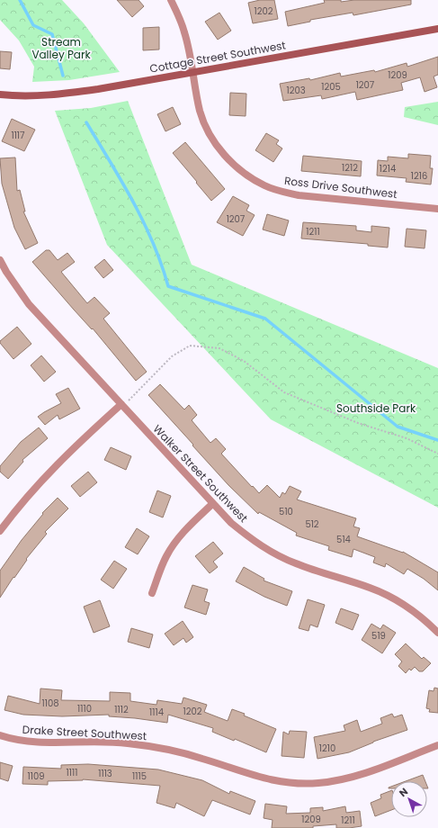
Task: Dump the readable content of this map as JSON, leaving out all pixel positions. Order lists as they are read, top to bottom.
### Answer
{
  "streets": {
    "street": [
      "Cottage Street Southwest",
      "Ross Drive Southwest",
      "Walker Street Southwest",
      "Drake Street Southwest"
    ]
  },
  "crossings": [
    ["Cottage Street Southwest", "Ross Drive Southwest"]
  ],
  "parks": ["Stream Valley Park", "Southside Park"],
  "house_numbers": [
    "1202",
    "1209",
    "1207",
    "1205",
    "1203",
    "1117",
    "1212",
    "1214",
    "1216",
    "1207",
    "1211",
    "510",
    "512",
    "514",
    "519",
    "1108",
    "1110",
    "1112",
    "1202",
    "1114",
    "1210",
    "1111",
    "1113",
    "1109",
    "1115",
    "1209",
    "1211"
  ],
  "north": "top left"
}
